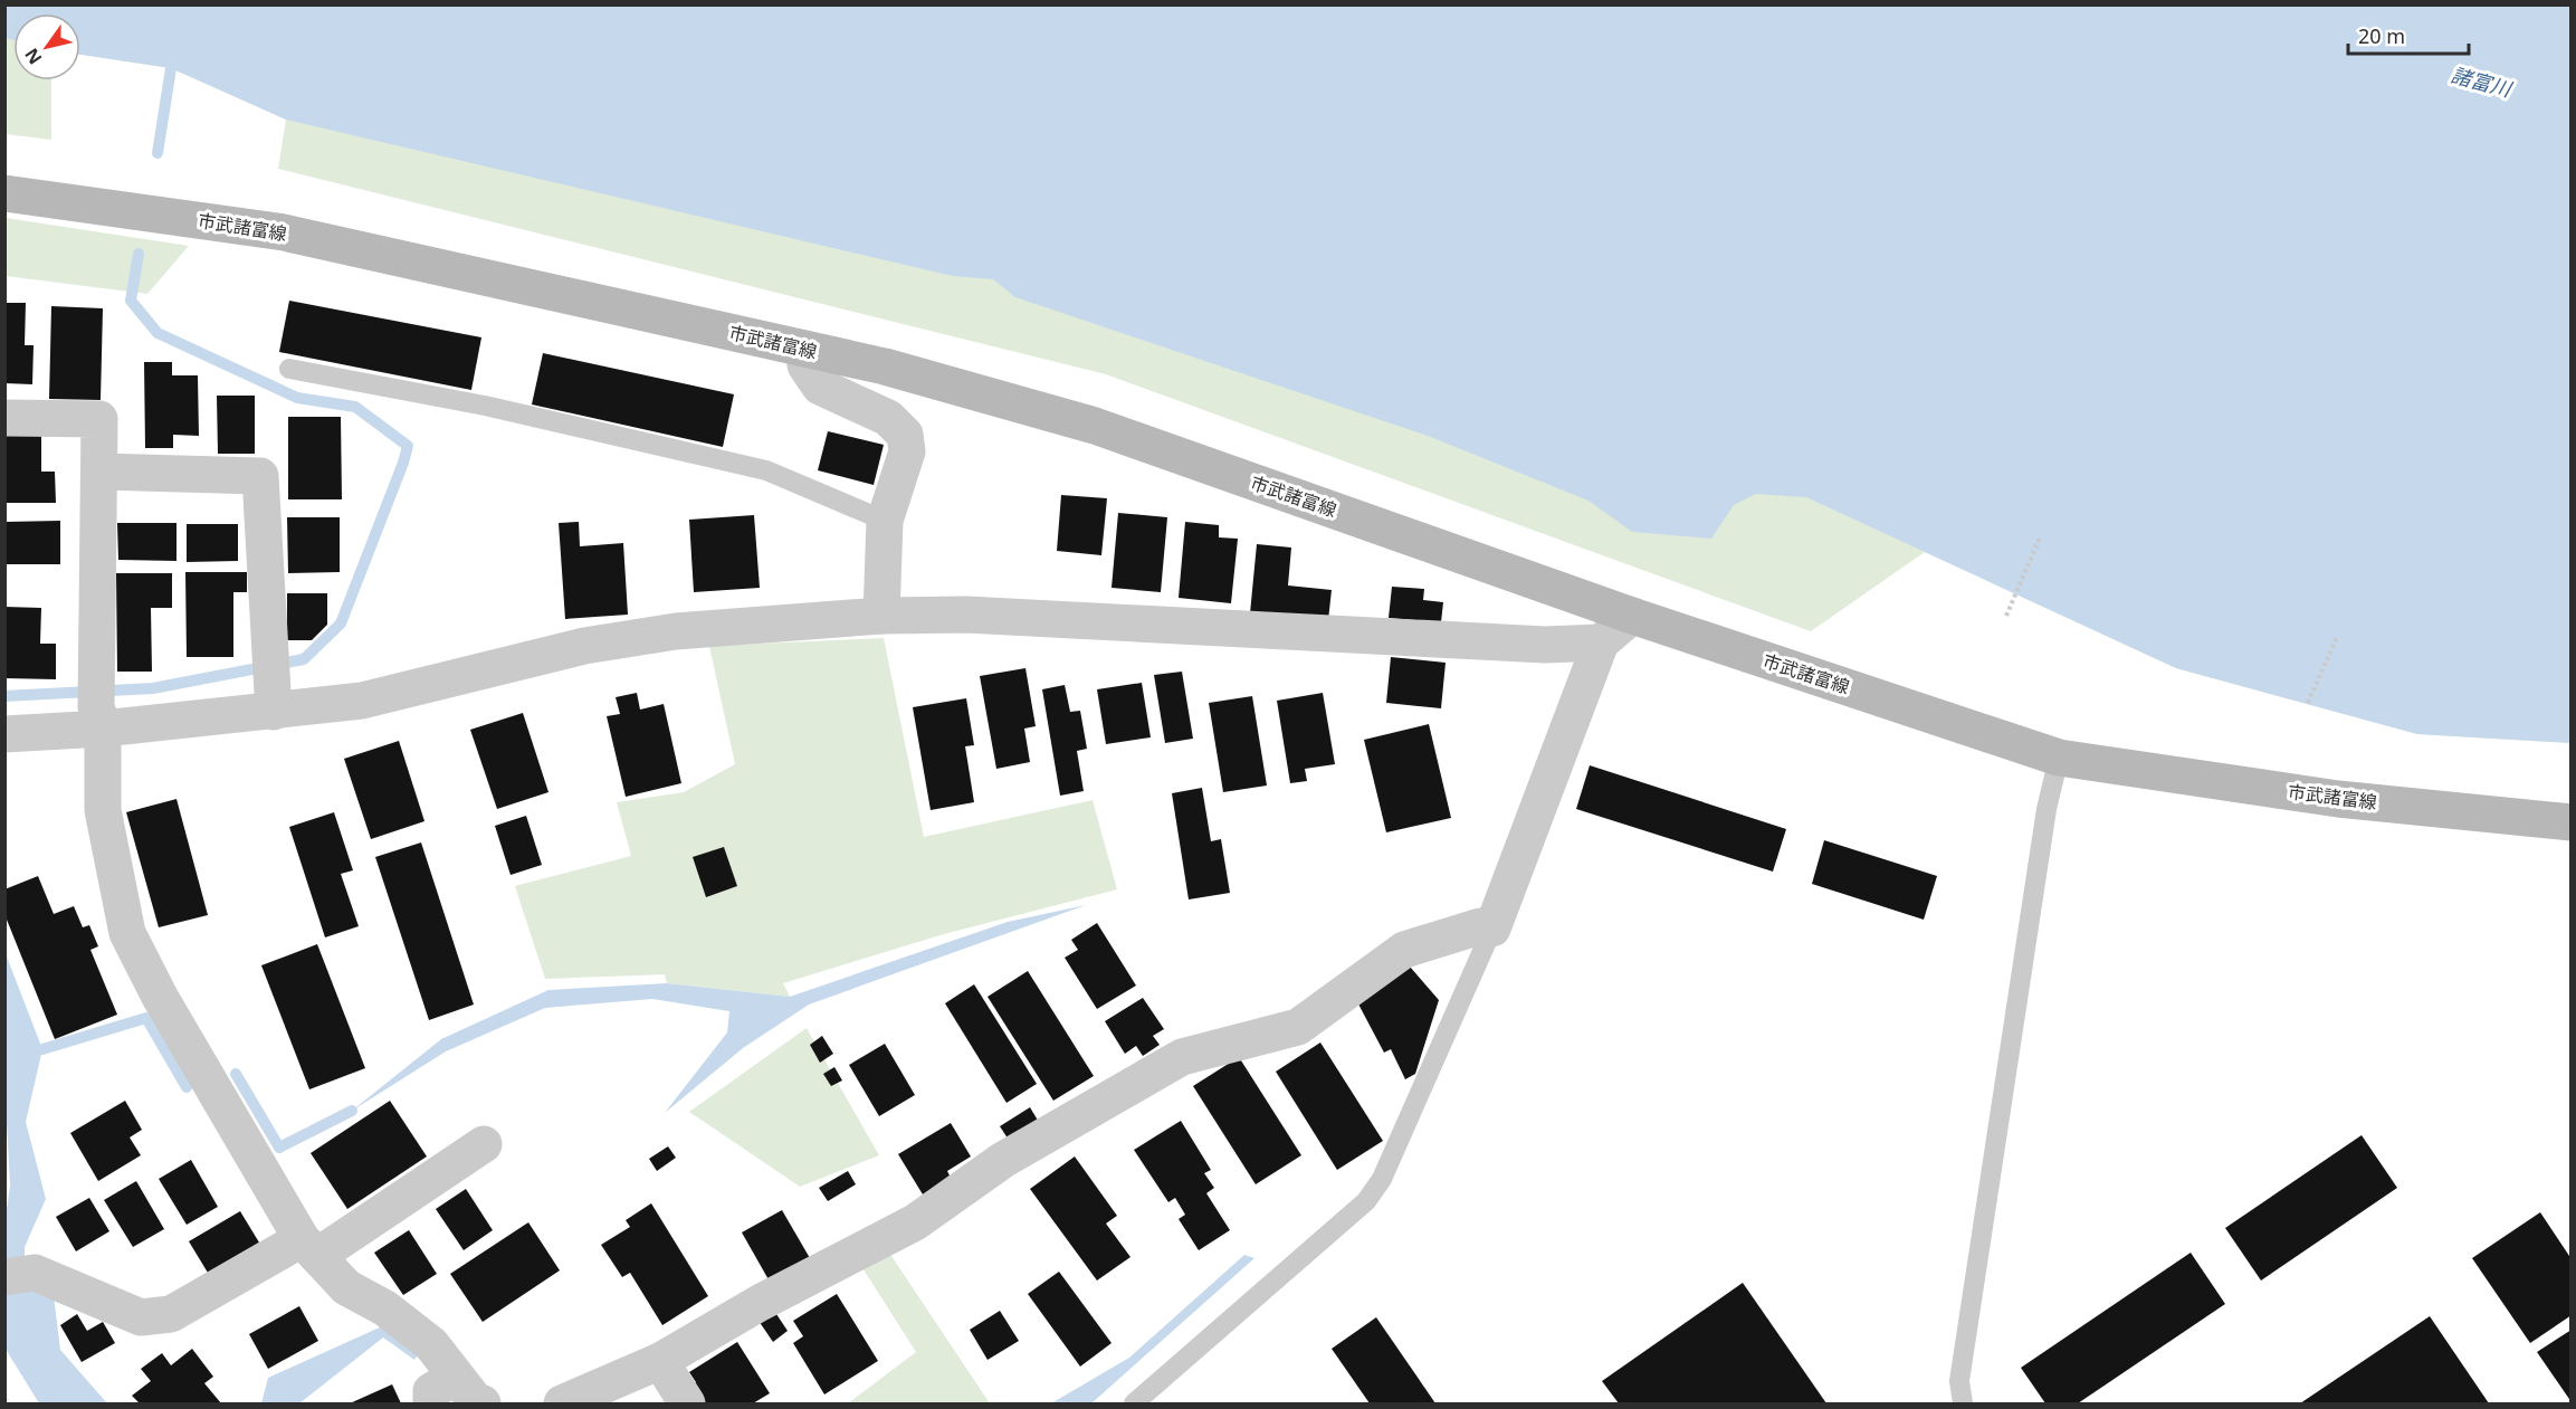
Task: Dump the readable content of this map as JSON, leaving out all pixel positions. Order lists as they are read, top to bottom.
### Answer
{
  "streets": {
    "main road": ["市武諸富線"]
  },
  "water": ["諸富川"],
  "scale_bar": "20 m",
  "north": "bottom left"
}
